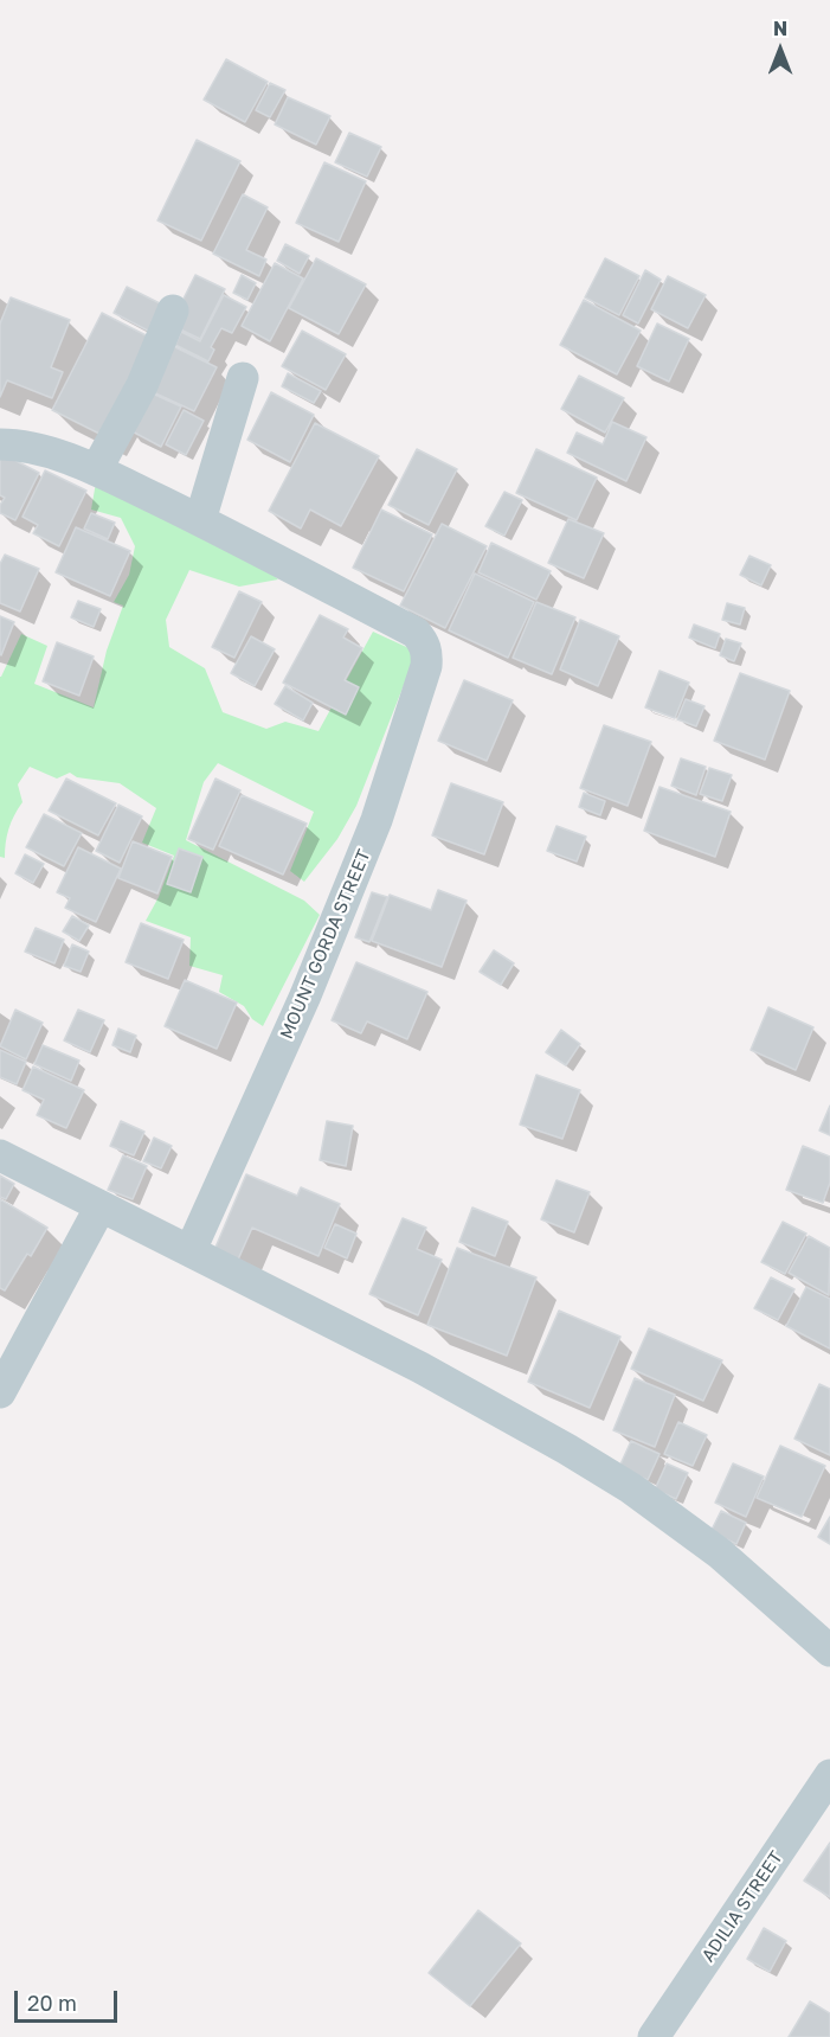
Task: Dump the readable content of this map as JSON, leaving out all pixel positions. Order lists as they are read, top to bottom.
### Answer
{
  "streets": {
    "street": ["MOUNT GORDA STREET", "ADILIA STREET"]
  },
  "scale_bar": "20 m",
  "north": "top"
}
